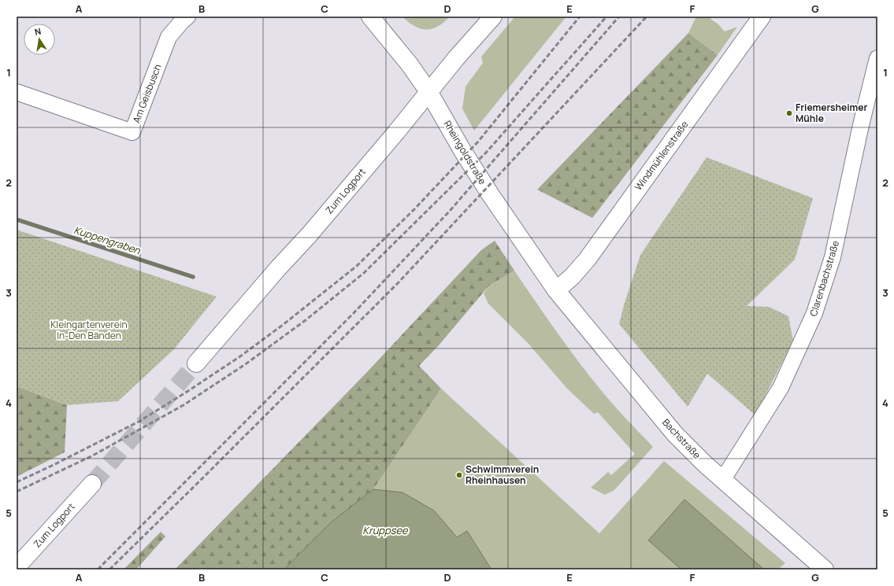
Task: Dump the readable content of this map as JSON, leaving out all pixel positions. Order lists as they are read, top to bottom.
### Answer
{
  "streets": {
    "street": [
      "Am Geisbusch",
      "Rheingoldstraße",
      "Windmühlenstraße",
      "Zum Logport",
      "Clarenbachstraße",
      "Bachstraße"
    ]
  },
  "crossings": [
    ["Rheingoldstraße", "Windmühlenstraße"],
    ["Rheingoldstraße", "Zum Logport"],
    ["Rheingoldstraße", "Bachstraße"],
    ["Windmühlenstraße", "Bachstraße"],
    ["Clarenbachstraße", "Bachstraße"]
  ],
  "water": ["Kuppengraben", "Kruppsee"],
  "parks": ["Kleingartenverein In-Den Bänden"],
  "places": ["Friemersheimer Mühle", "Schwimmverein Rheinhausen"],
  "north": "top",
  "grid": {
    "columns": [
      "A",
      "B",
      "C",
      "D",
      "E",
      "F",
      "G"
    ],
    "rows": [
      "1",
      "2",
      "3",
      "4",
      "5"
    ]
  }
}
